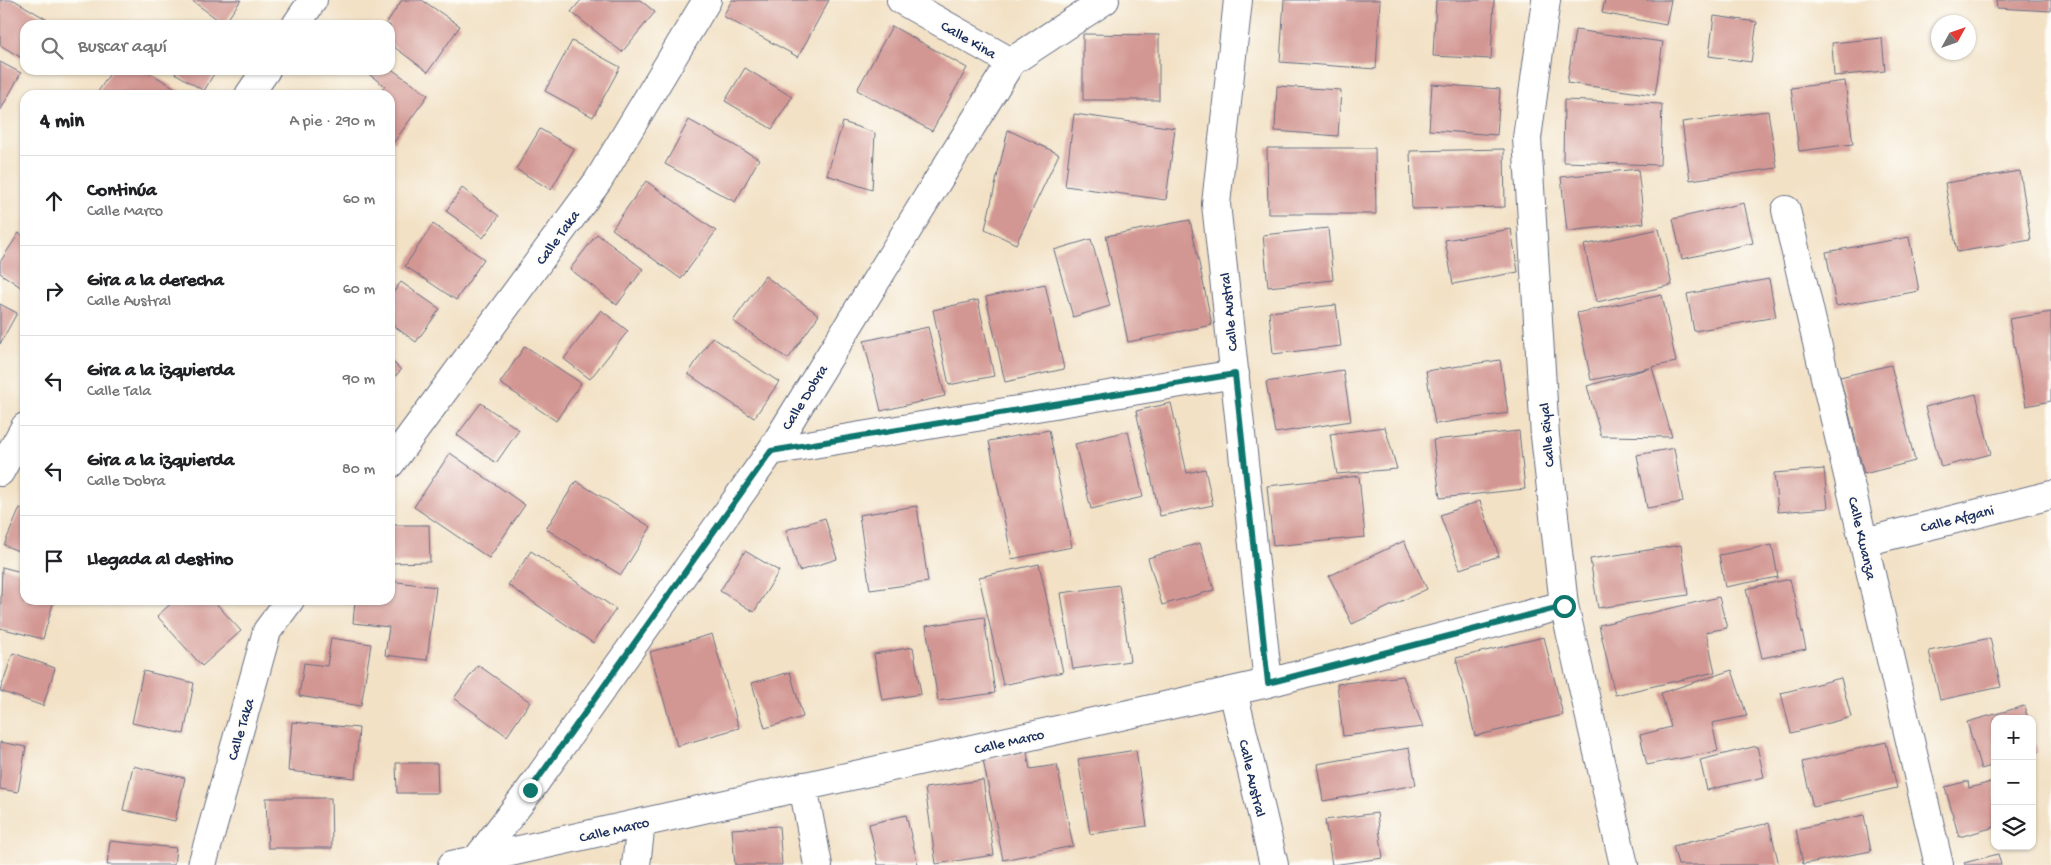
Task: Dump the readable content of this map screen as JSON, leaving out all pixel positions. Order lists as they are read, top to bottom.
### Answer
{
  "streets": {
    "street": [
      "Calle Kina",
      "Calle Taka",
      "Calle Austral",
      "Calle Dobra",
      "Calle Riyal",
      "Calle Afgani",
      "Calle Kwanza",
      "Calle Marco"
    ]
  },
  "crossings": [
    ["Calle Kina", "Calle Dobra"],
    ["Calle Austral", "Calle Marco"],
    ["Calle Dobra", "Calle Marco"],
    ["Calle Riyal", "Calle Marco"],
    ["Calle Afgani", "Calle Kwanza"]
  ],
  "north": "top right",
  "page": {
    "search": "Buscar aquí",
    "heading": ["4 min", "A pie · 290 m"],
    "list": [
      ["Continúa", "Calle Marco", "60 m"],
      ["Gira a la derecha", "Calle Austral", "60 m"],
      ["Gira a la izquierda", "Calle Tala", "90 m"],
      ["Gira a la izquierda", "Calle Dobra", "80 m"],
      "Llegada al destino"
    ],
    "map_buttons": ["+", "−"]
  }
}
